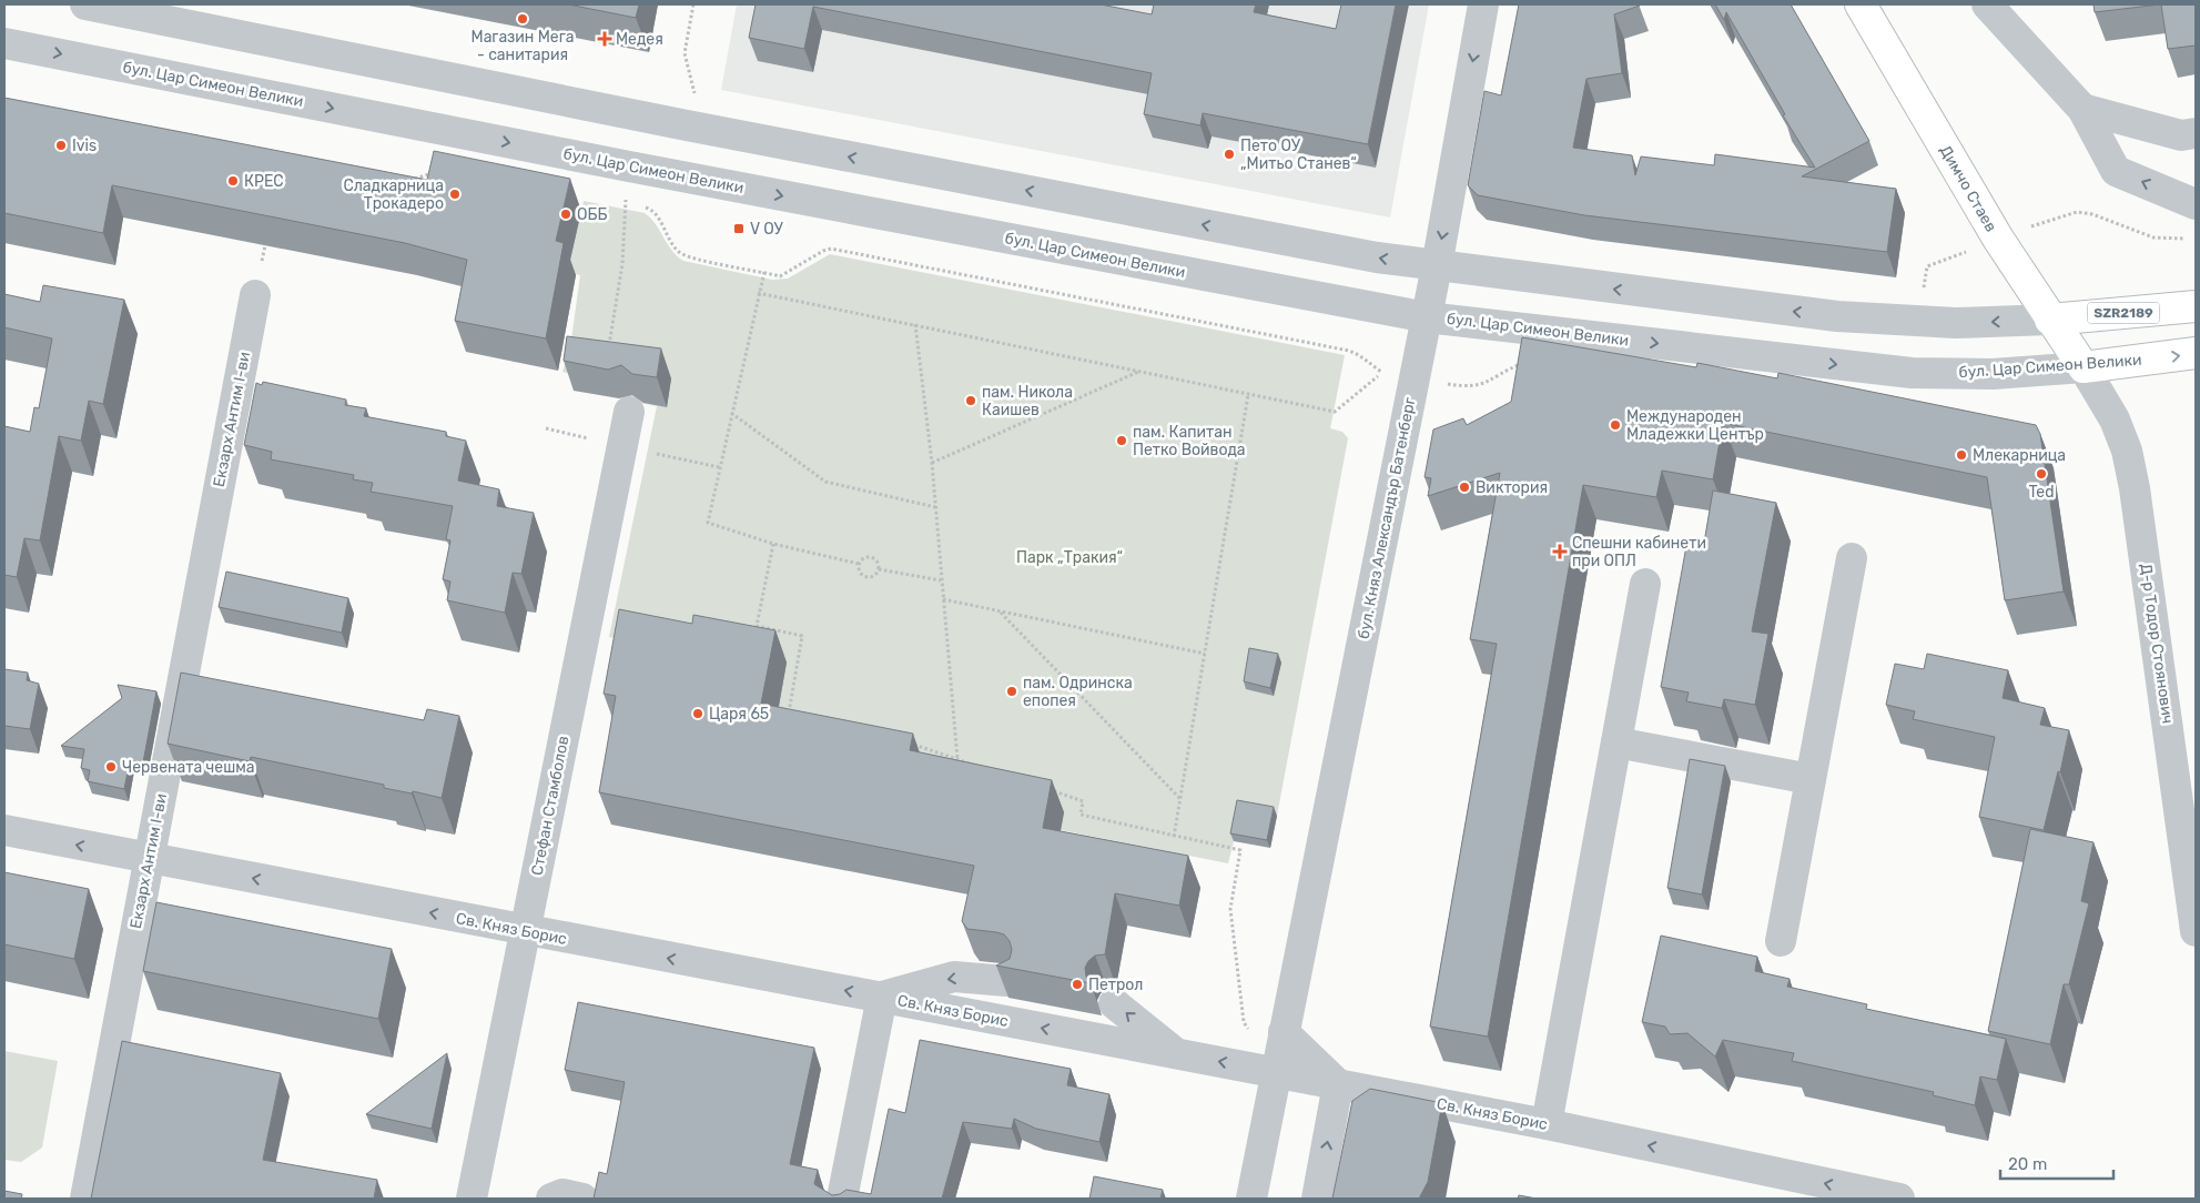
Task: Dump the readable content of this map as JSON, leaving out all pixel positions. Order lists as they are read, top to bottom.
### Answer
{
  "streets": {
    "main road": ["бул. Цар Симеон Велики", "Димчо Стаев", "SZR2189"],
    "street": [
      "Екзарх Антим I-ви",
      "бул. Княз Александър Батенберг",
      "Д-р Тодор Стоянович",
      "Стефан Стамболов",
      "Св. Княз Борис"
    ]
  },
  "crossings": [
    ["бул. Цар Симеон Велики", "Димчо Стаев"],
    ["бул. Цар Симеон Велики", "бул. Княз Александър Батенберг"],
    ["бул. Цар Симеон Велики", "Д-р Тодор Стоянович"],
    ["Димчо Стаев", "SZR2189"],
    ["Димчо Стаев", "Д-р Тодор Стоянович"],
    ["SZR2189", "бул. Княз Александър Батенберг"],
    ["Екзарх Антим I-ви", "Св. Княз Борис"],
    ["бул. Княз Александър Батенберг", "Св. Княз Борис"],
    ["Стефан Стамболов", "Св. Княз Борис"]
  ],
  "one_way": ["Св. Княз Борис"],
  "parks": ["Парк „Тракия“"],
  "places": {
    "other": [
      "Магазин Мега - санитария",
      "Ivis",
      "Пето ОУ „Митьо Станев“",
      "КРЕС",
      "Сладкарница Трокадеро",
      "ОББ",
      "пам. Никола Каишев",
      "Международен Младежки Център",
      "пам. Капитан Петко Войвода",
      "Млекарница",
      "Ted",
      "Виктория",
      "пам. Одринска епопея",
      "Царя 65",
      "Червената чешма",
      "Петрол"
    ],
    "health": ["Медея", "Спешни кабинети при ОПЛ"],
    "transit": ["V ОУ"]
  },
  "scale_bar": "20 m"
}
